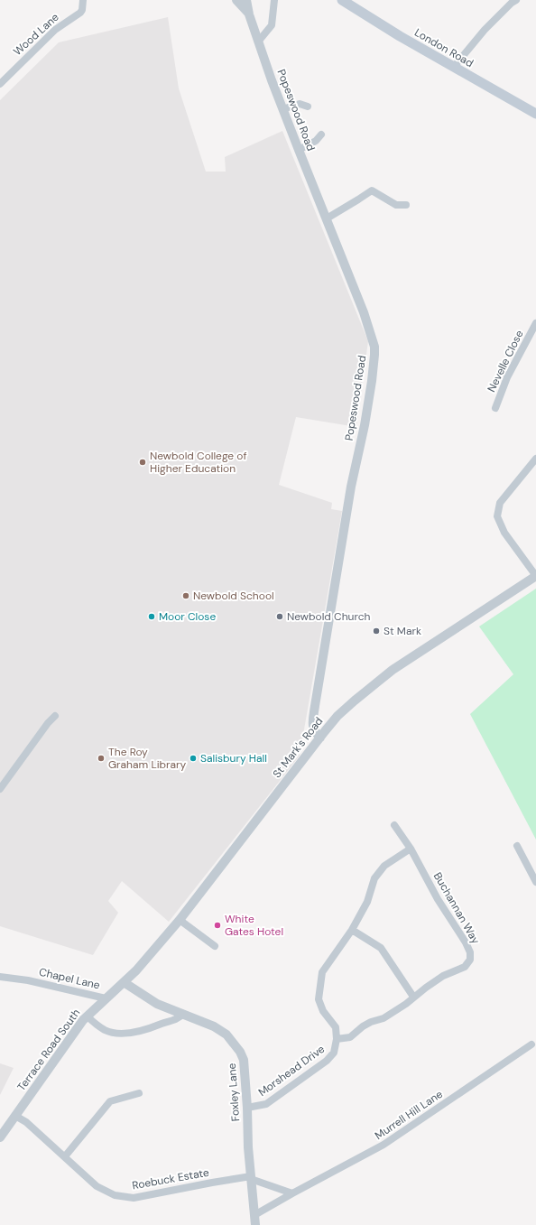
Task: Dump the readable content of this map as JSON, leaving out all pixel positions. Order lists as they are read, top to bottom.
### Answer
{
  "streets": {
    "main road": ["London Road"],
    "street": [
      "Wood Lane",
      "Popeswood Road",
      "Nevelle Close",
      "St Mark's Road",
      "Buchannan Way",
      "Chapel Lane",
      "Terrace Road South",
      "Morshead Drive",
      "Foxley Lane",
      "Murrell Hill Lane",
      "Roebuck Estate"
    ]
  },
  "crossings": [
    ["Popeswood Road", "St Mark's Road"],
    ["St Mark's Road", "Terrace Road South"],
    ["St Mark's Road", "Foxley Lane"],
    ["Buchannan Way", "Morshead Drive"],
    ["Chapel Lane", "Terrace Road South"],
    ["Terrace Road South", "Foxley Lane"],
    ["Terrace Road South", "Roebuck Estate"],
    ["Morshead Drive", "Foxley Lane"],
    ["Foxley Lane", "Murrell Hill Lane"],
    ["Foxley Lane", "Roebuck Estate"]
  ],
  "places": [
    "Newbold College of Higher Education",
    "Newbold School",
    "Moor Close",
    "Newbold Church",
    "St Mark",
    "The Roy Graham Library",
    "Salisbury Hall",
    "White Gates Hotel"
  ]
}
